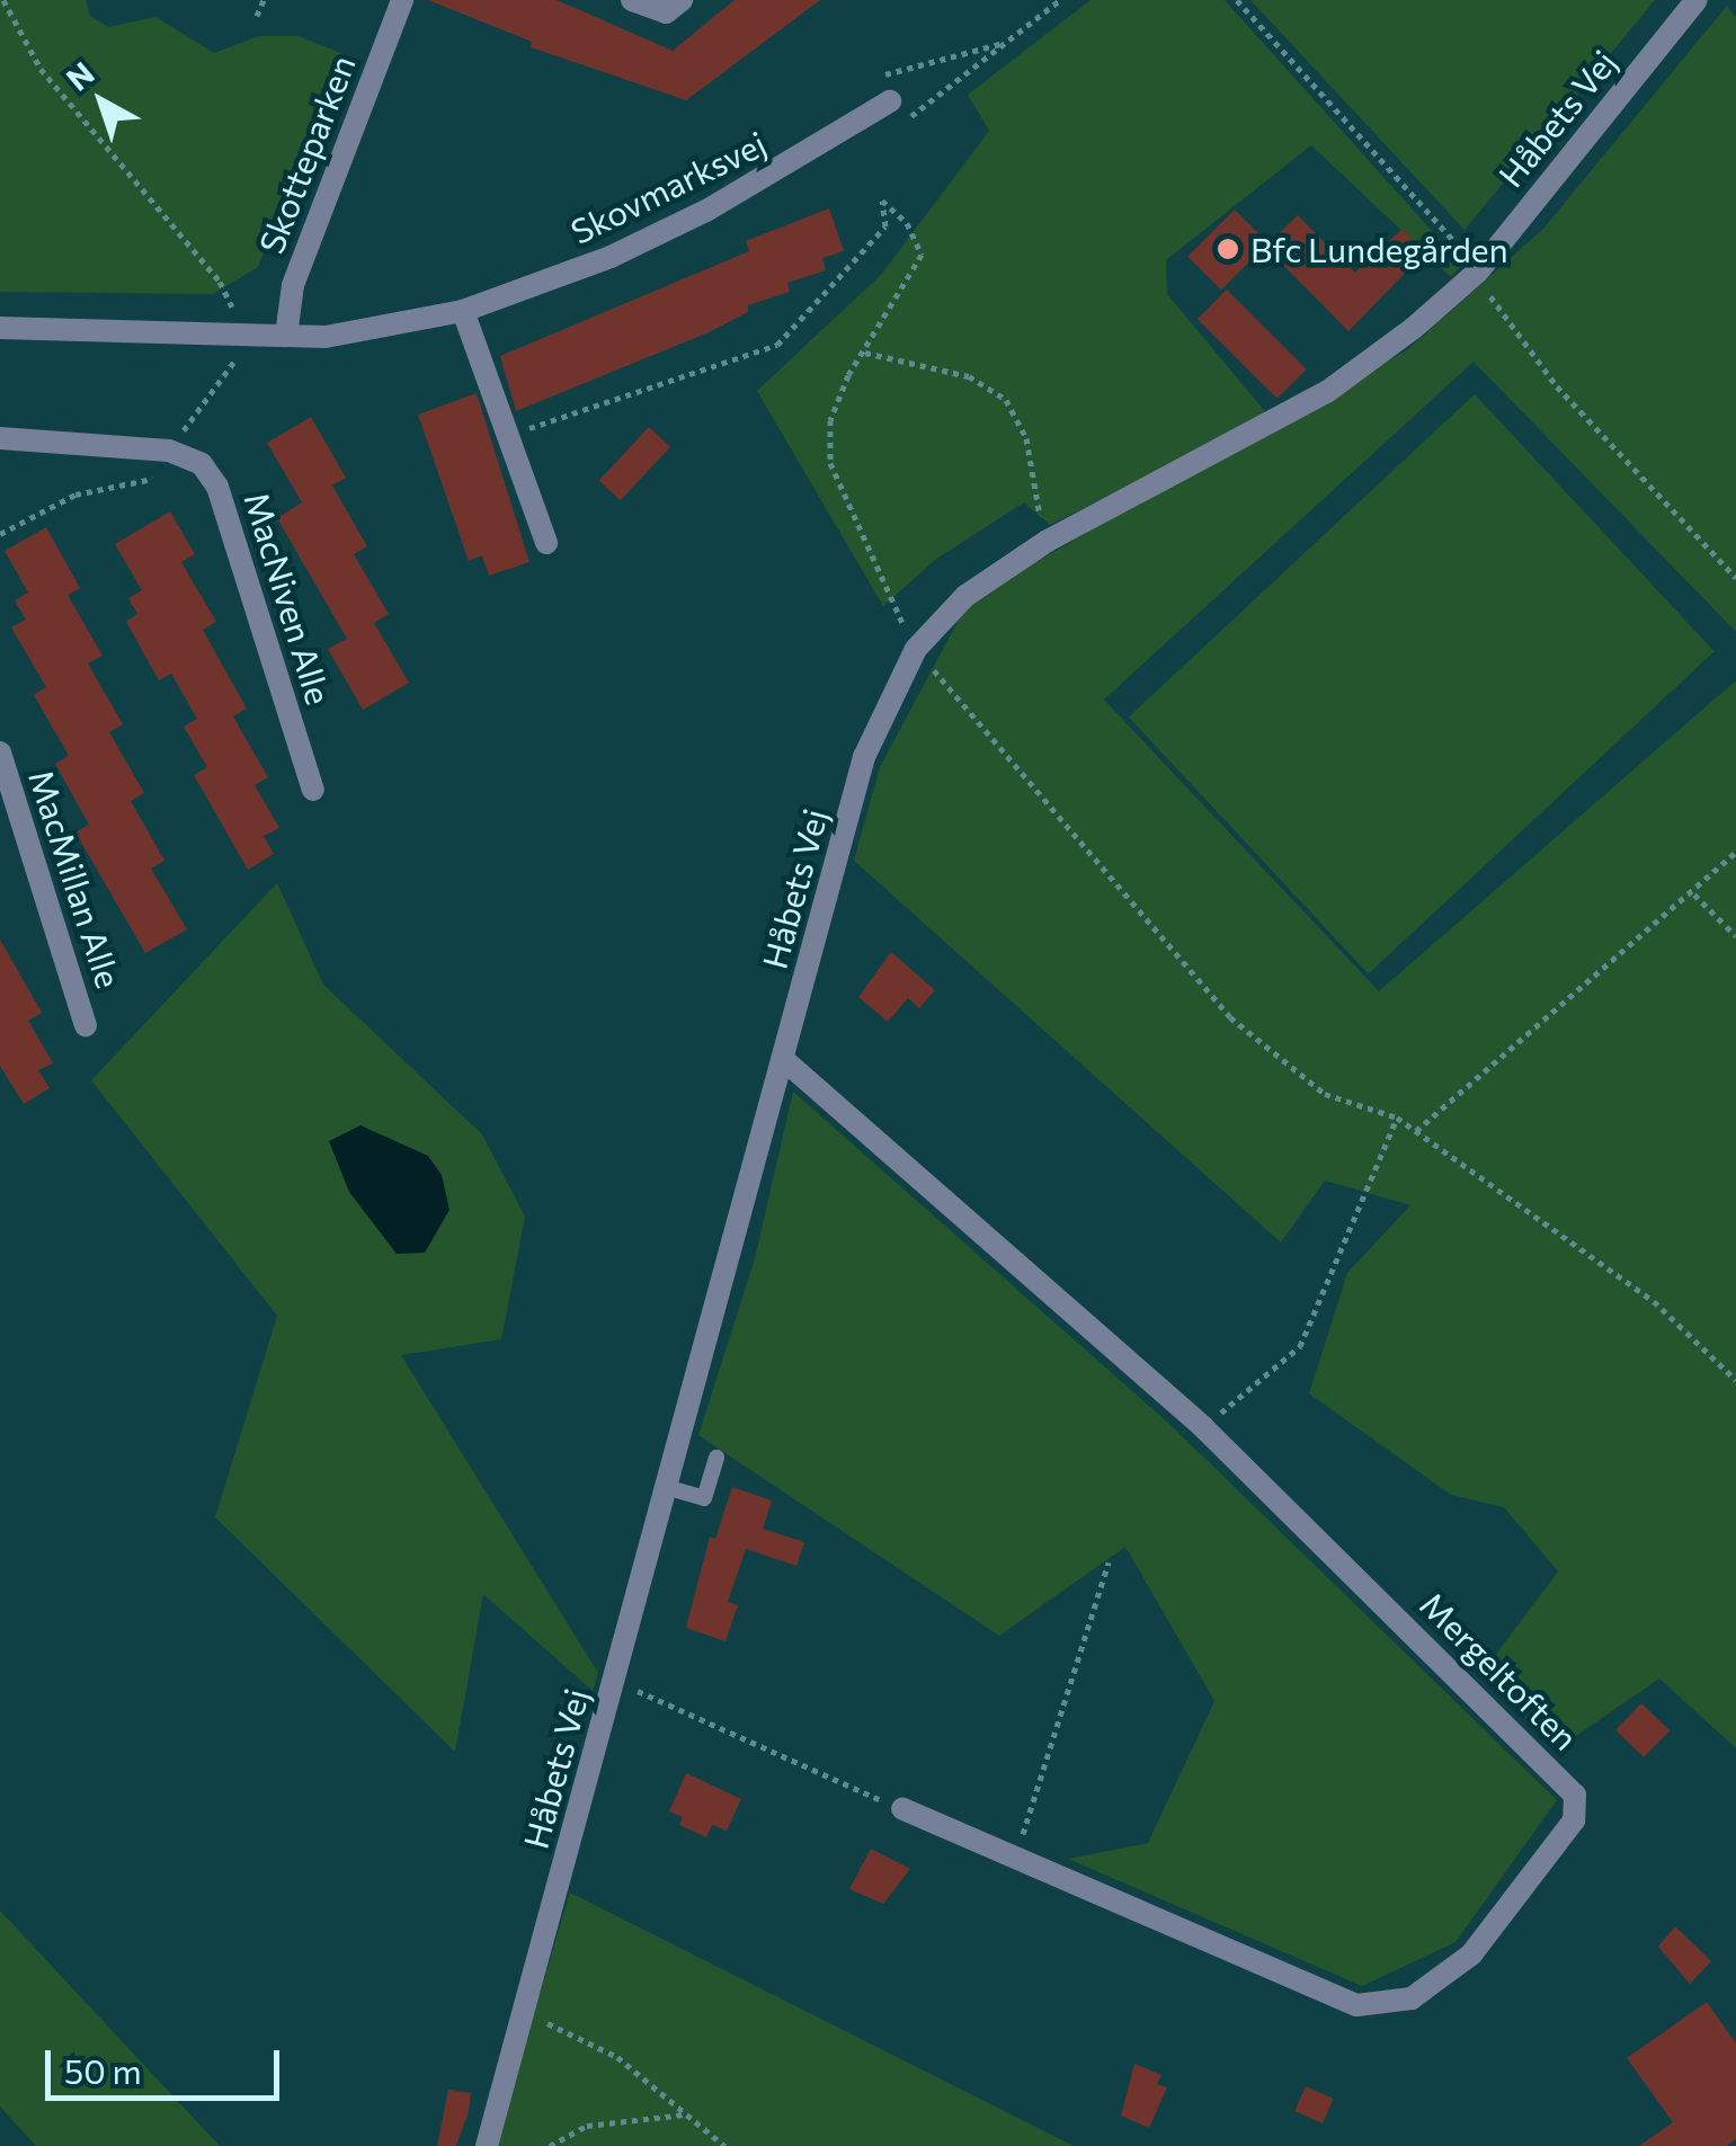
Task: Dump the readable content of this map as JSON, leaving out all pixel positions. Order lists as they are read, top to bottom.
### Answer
{
  "streets": {
    "street": [
      "Håbets Vej",
      "Skotteparken",
      "Skovmarksvej",
      "MacNiven Alle",
      "MacMillan Alle",
      "Mergeltoften"
    ]
  },
  "crossings": [
    ["Håbets Vej", "Mergeltoften"],
    ["Skotteparken", "Skovmarksvej"]
  ],
  "places": ["Bfc Lundegården"],
  "scale_bar": "50 m",
  "north": "top left"
}
